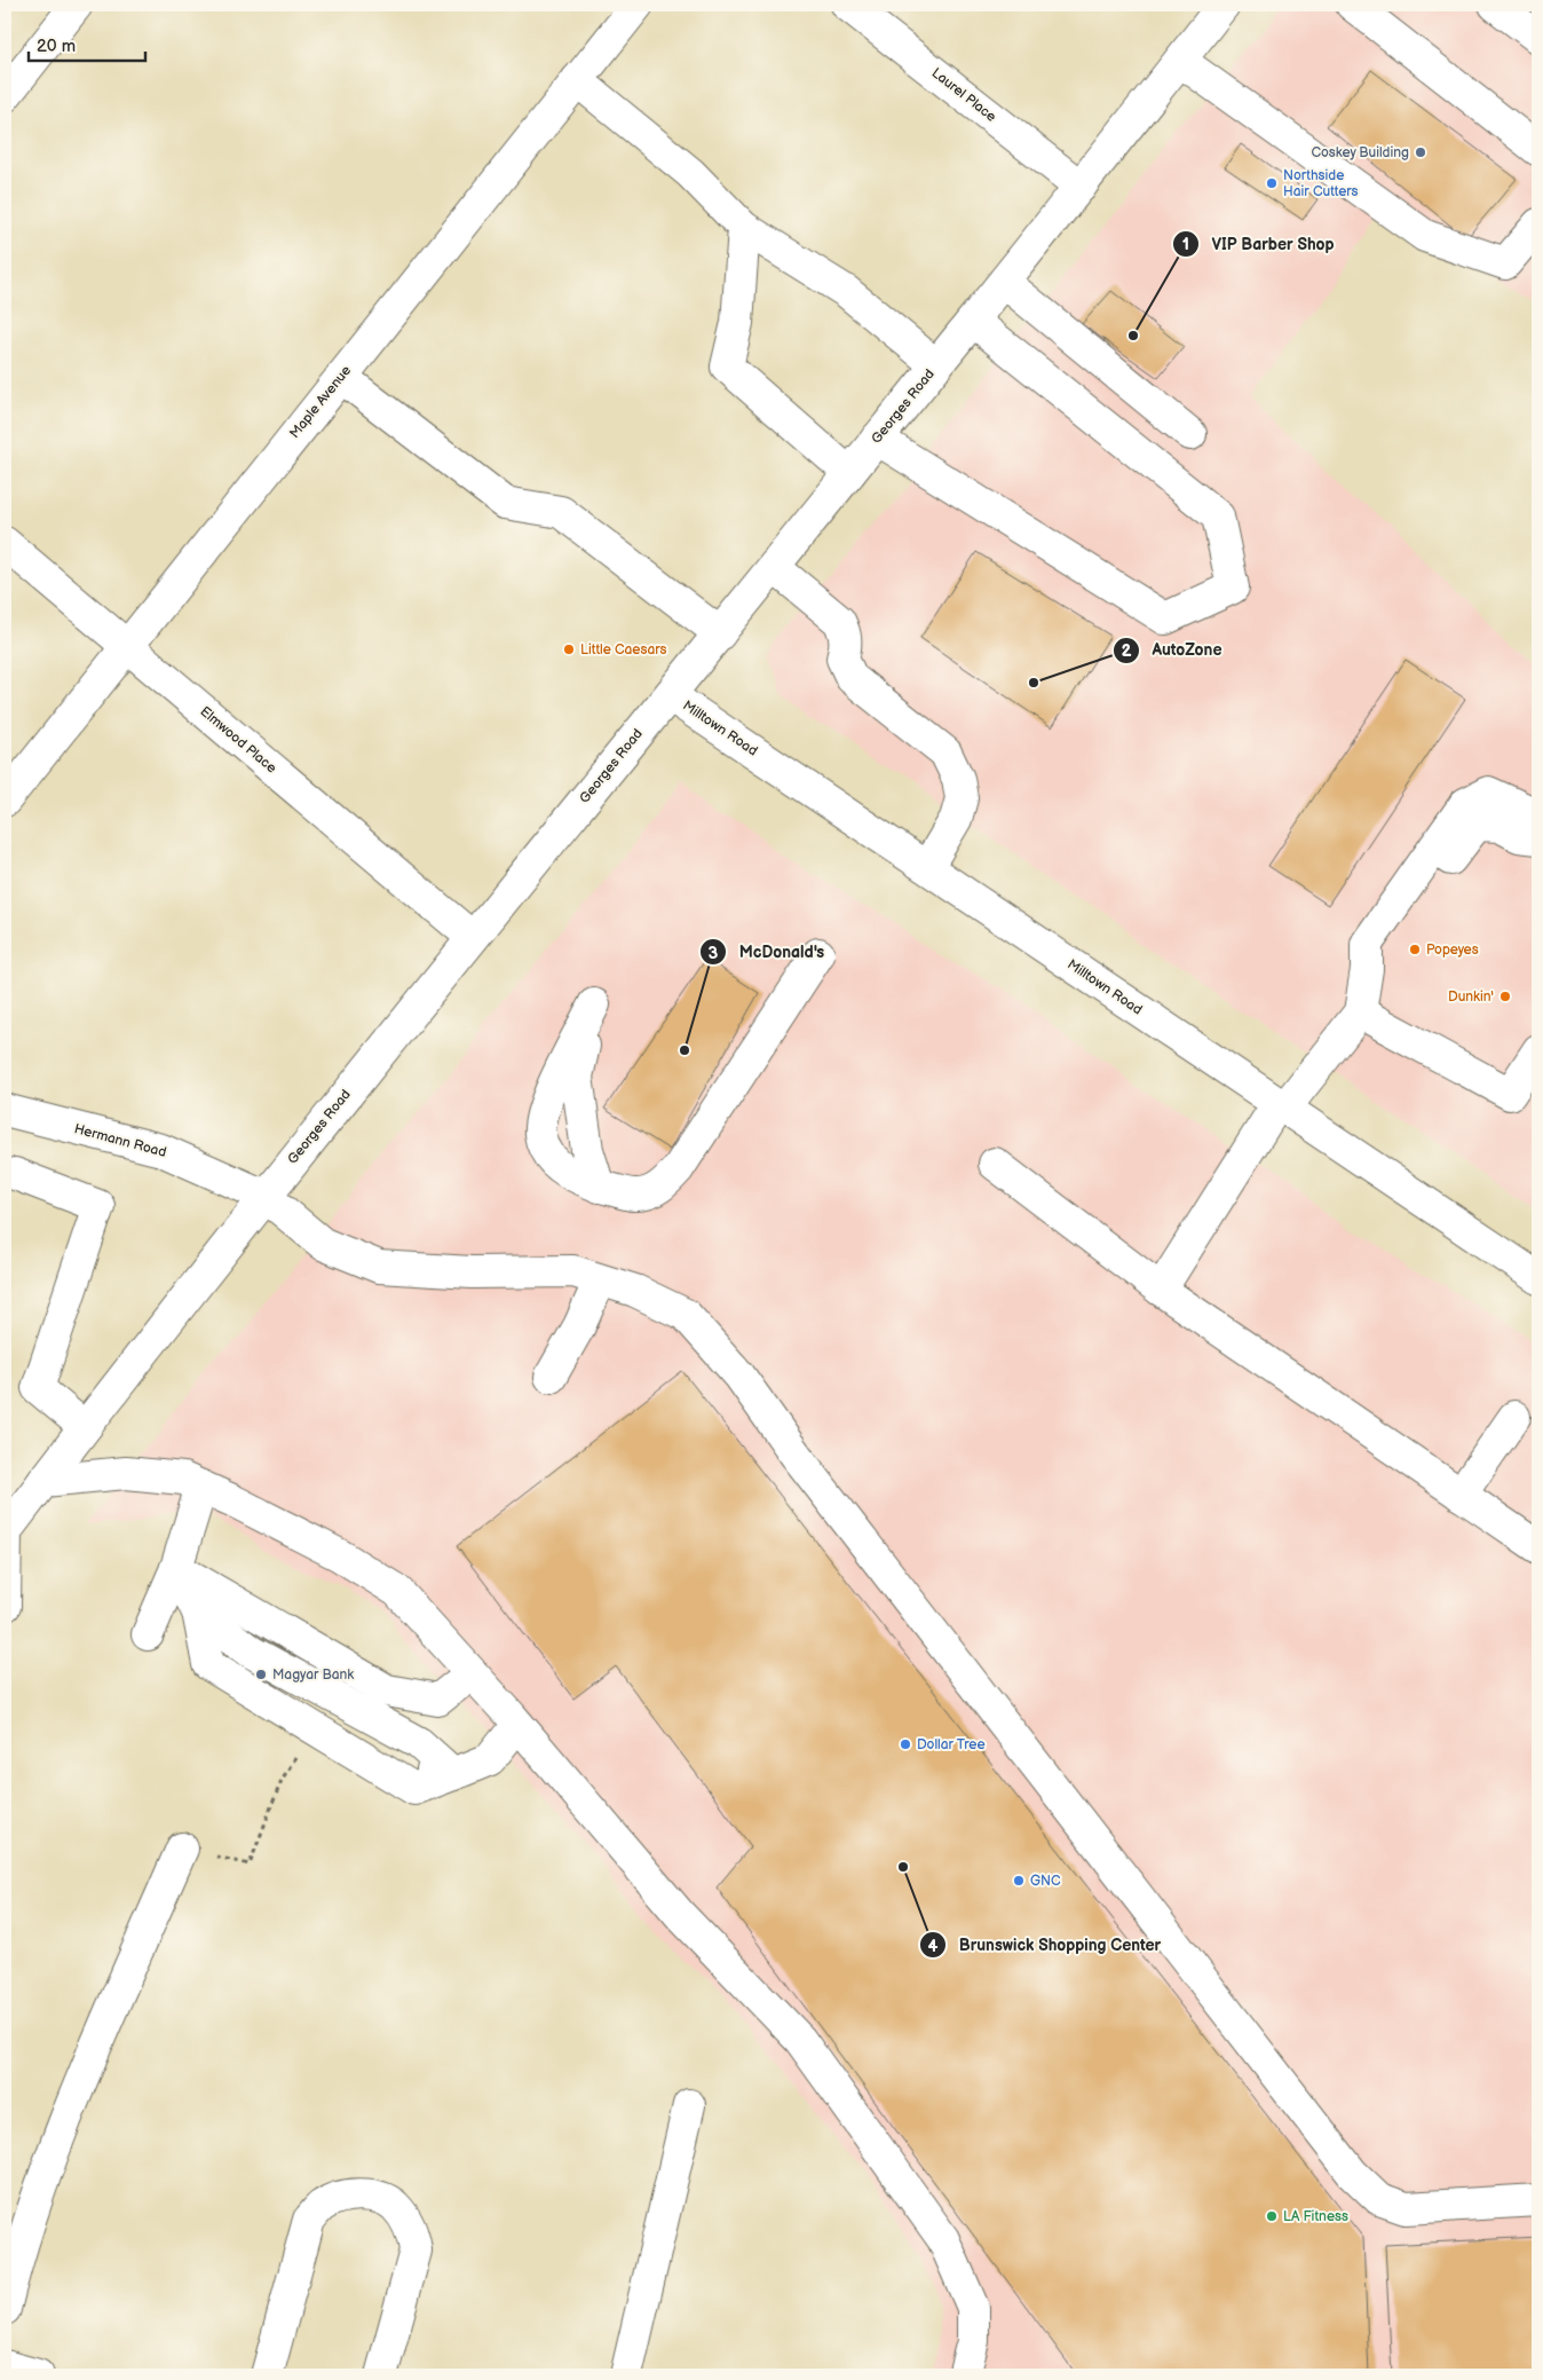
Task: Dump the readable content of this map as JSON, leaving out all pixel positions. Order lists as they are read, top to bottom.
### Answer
{
  "streets": {
    "street": [
      "Laurel Place",
      "Maple Avenue",
      "Georges Road",
      "Milltown Road",
      "Elmwood Place",
      "Hermann Road"
    ]
  },
  "crossings": [
    ["Laurel Place", "Georges Road"],
    ["Maple Avenue", "Elmwood Place"],
    ["Georges Road", "Milltown Road"],
    ["Georges Road", "Elmwood Place"],
    ["Georges Road", "Hermann Road"]
  ],
  "places": [
    "Coskey Building",
    "Northside Hair Cutters",
    "VIP Barber Shop",
    "Little Caesars",
    "AutoZone",
    "Popeyes",
    "Dunkin'",
    "McDonald's",
    "Magyar Bank",
    "Dollar Tree",
    "Brunswick Shopping Center",
    "GNC",
    "LA Fitness"
  ],
  "scale_bar": "20 m"
}
